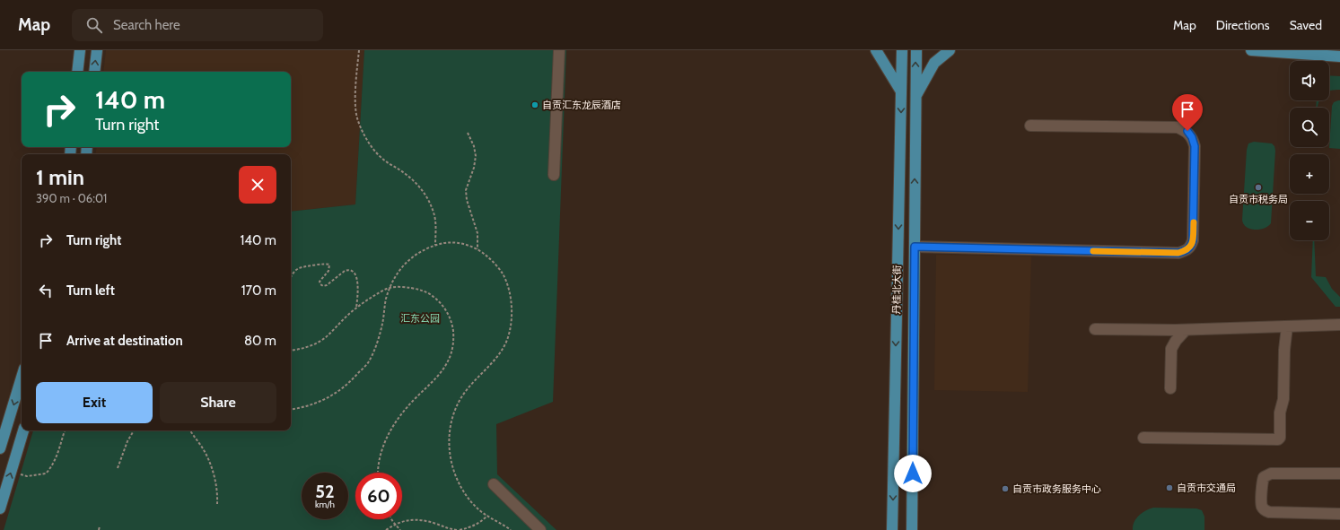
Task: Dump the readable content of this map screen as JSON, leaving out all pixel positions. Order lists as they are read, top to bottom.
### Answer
{
  "streets": {
    "main road": ["丹桂北大街"]
  },
  "parks": ["汇东公园"],
  "places": [
    "自贡汇东龙辰酒店",
    "自贡市税务局",
    "自贡市交通局",
    "自贡市政务服务中心"
  ],
  "page": {
    "header": "Map",
    "search": "Search here",
    "nav": ["Map", "Directions", "Saved"],
    "map_buttons": ["+", "−"],
    "turn": ["140 m", "Turn right"],
    "heading": ["1 min", "390 m · 06:01"],
    "list": [
      {
        "name": "Turn right",
        "value": "140 m"
      },
      {
        "name": "Turn left",
        "value": "170 m"
      },
      {
        "name": "Arrive at destination",
        "value": "80 m"
      }
    ],
    "buttons": ["Exit", "Share"],
    "speed": "52 km/h",
    "limit": "60"
  }
}
